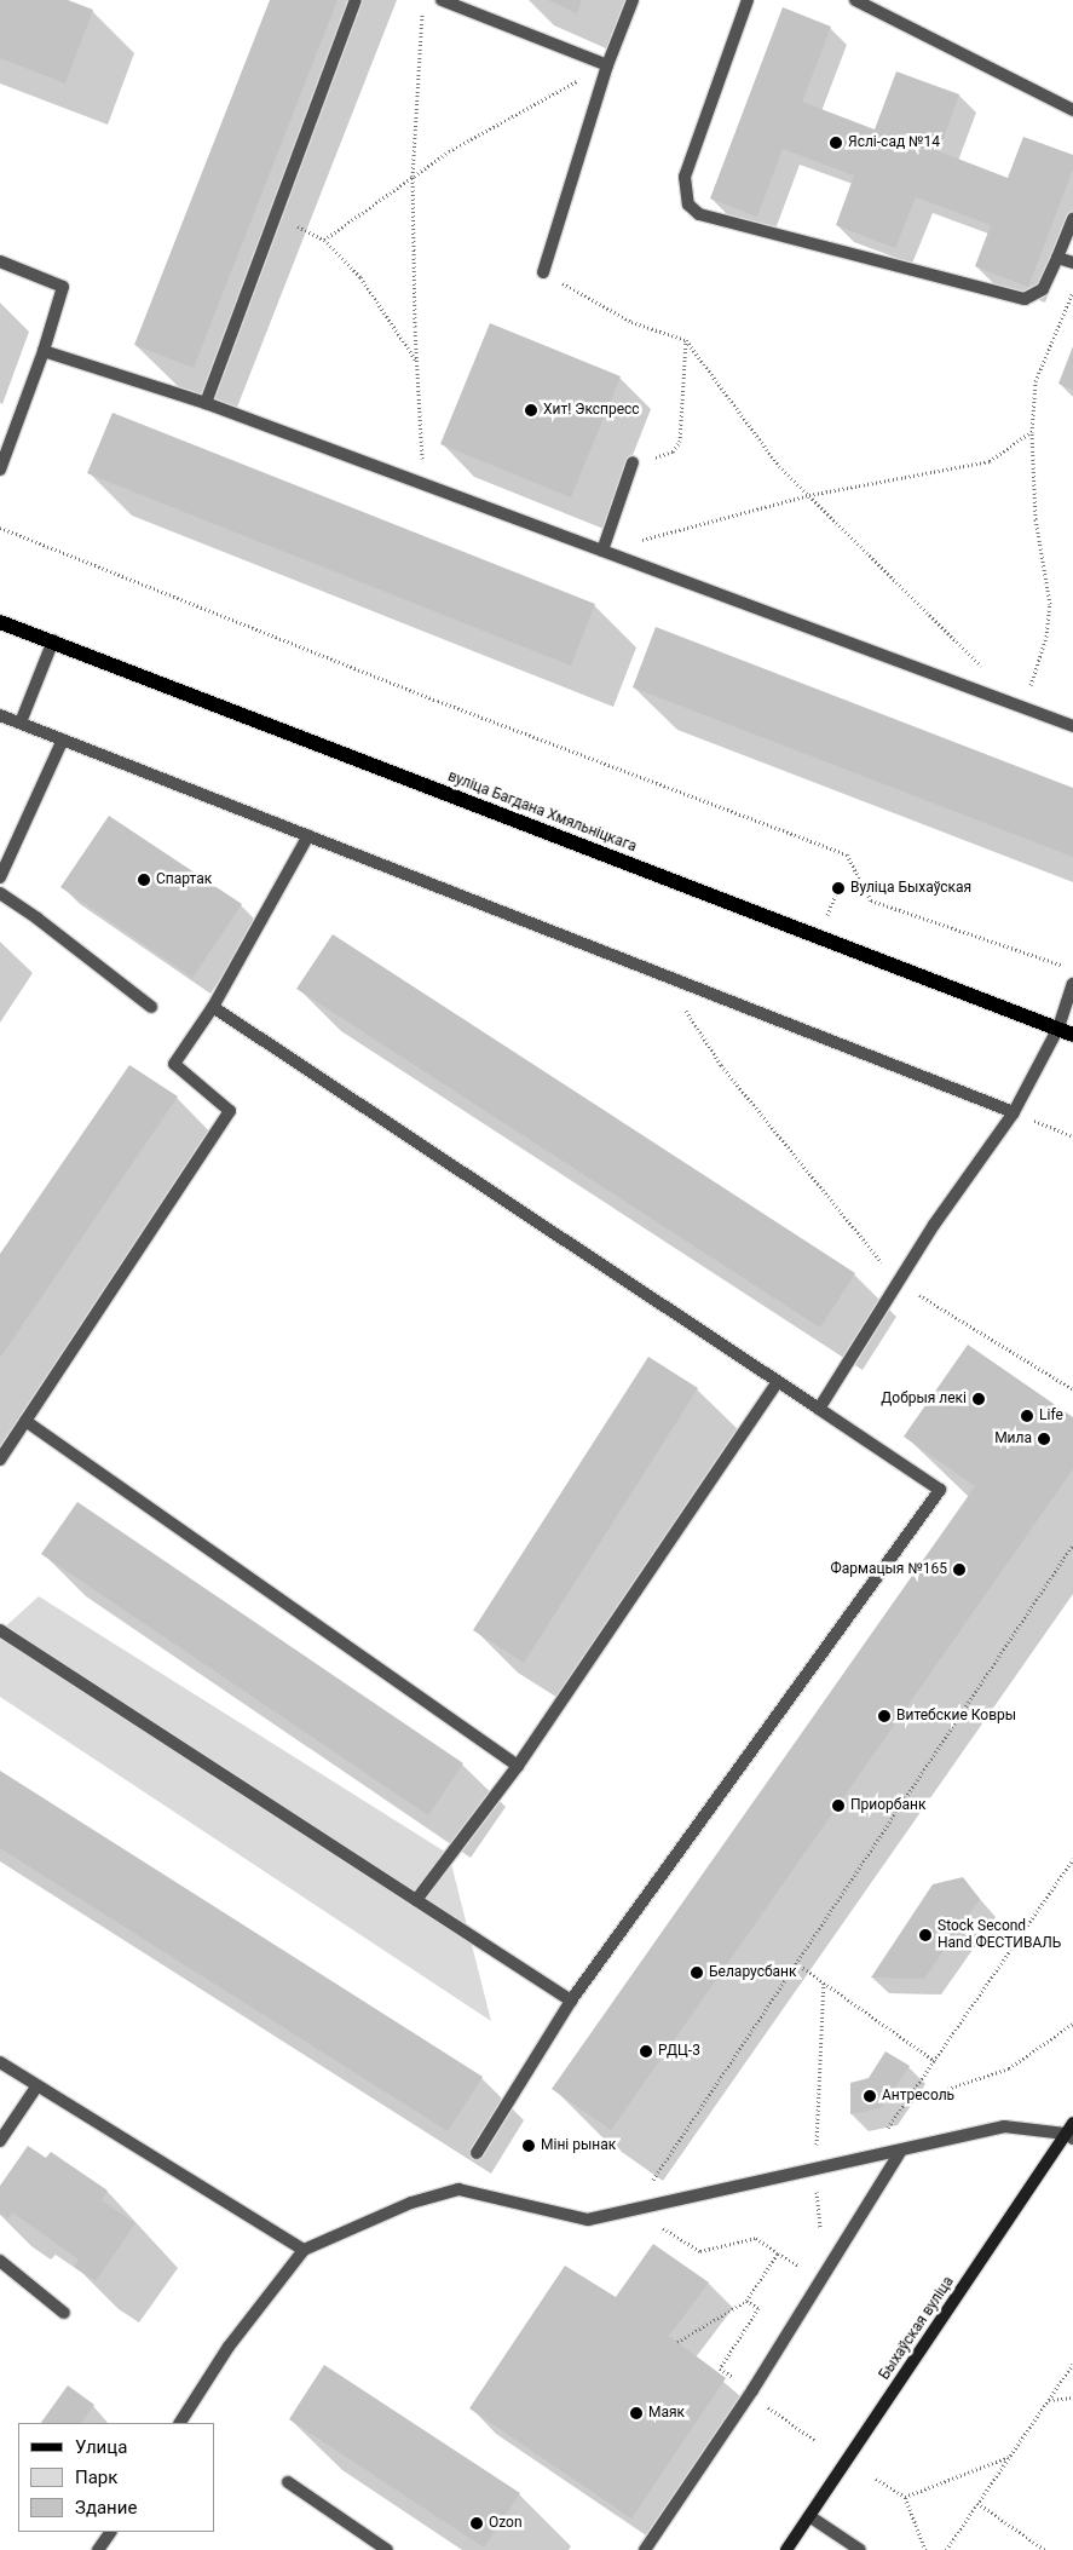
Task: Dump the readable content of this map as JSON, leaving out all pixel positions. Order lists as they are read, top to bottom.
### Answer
{
  "streets": {
    "main road": ["вуліца Багдана Хмяльніцкага", "Быхаўская вуліца"]
  },
  "places": [
    "Яслі-сад №14",
    "Хит! Экспресс",
    "Спартак",
    "Вуліца Быхаўская",
    "Добрыя лекі",
    "Life",
    "Мила",
    "Фармацыя №165",
    "Витебские Ковры",
    "Приорбанк",
    "Stock Second Hand ФЕСТИВАЛЬ",
    "Беларусбанк",
    "РДЦ-3",
    "Антресоль",
    "Міні рынак",
    "Маяк",
    "Ozon"
  ],
  "legend": ["Улица", "Парк", "Здание"]
}
